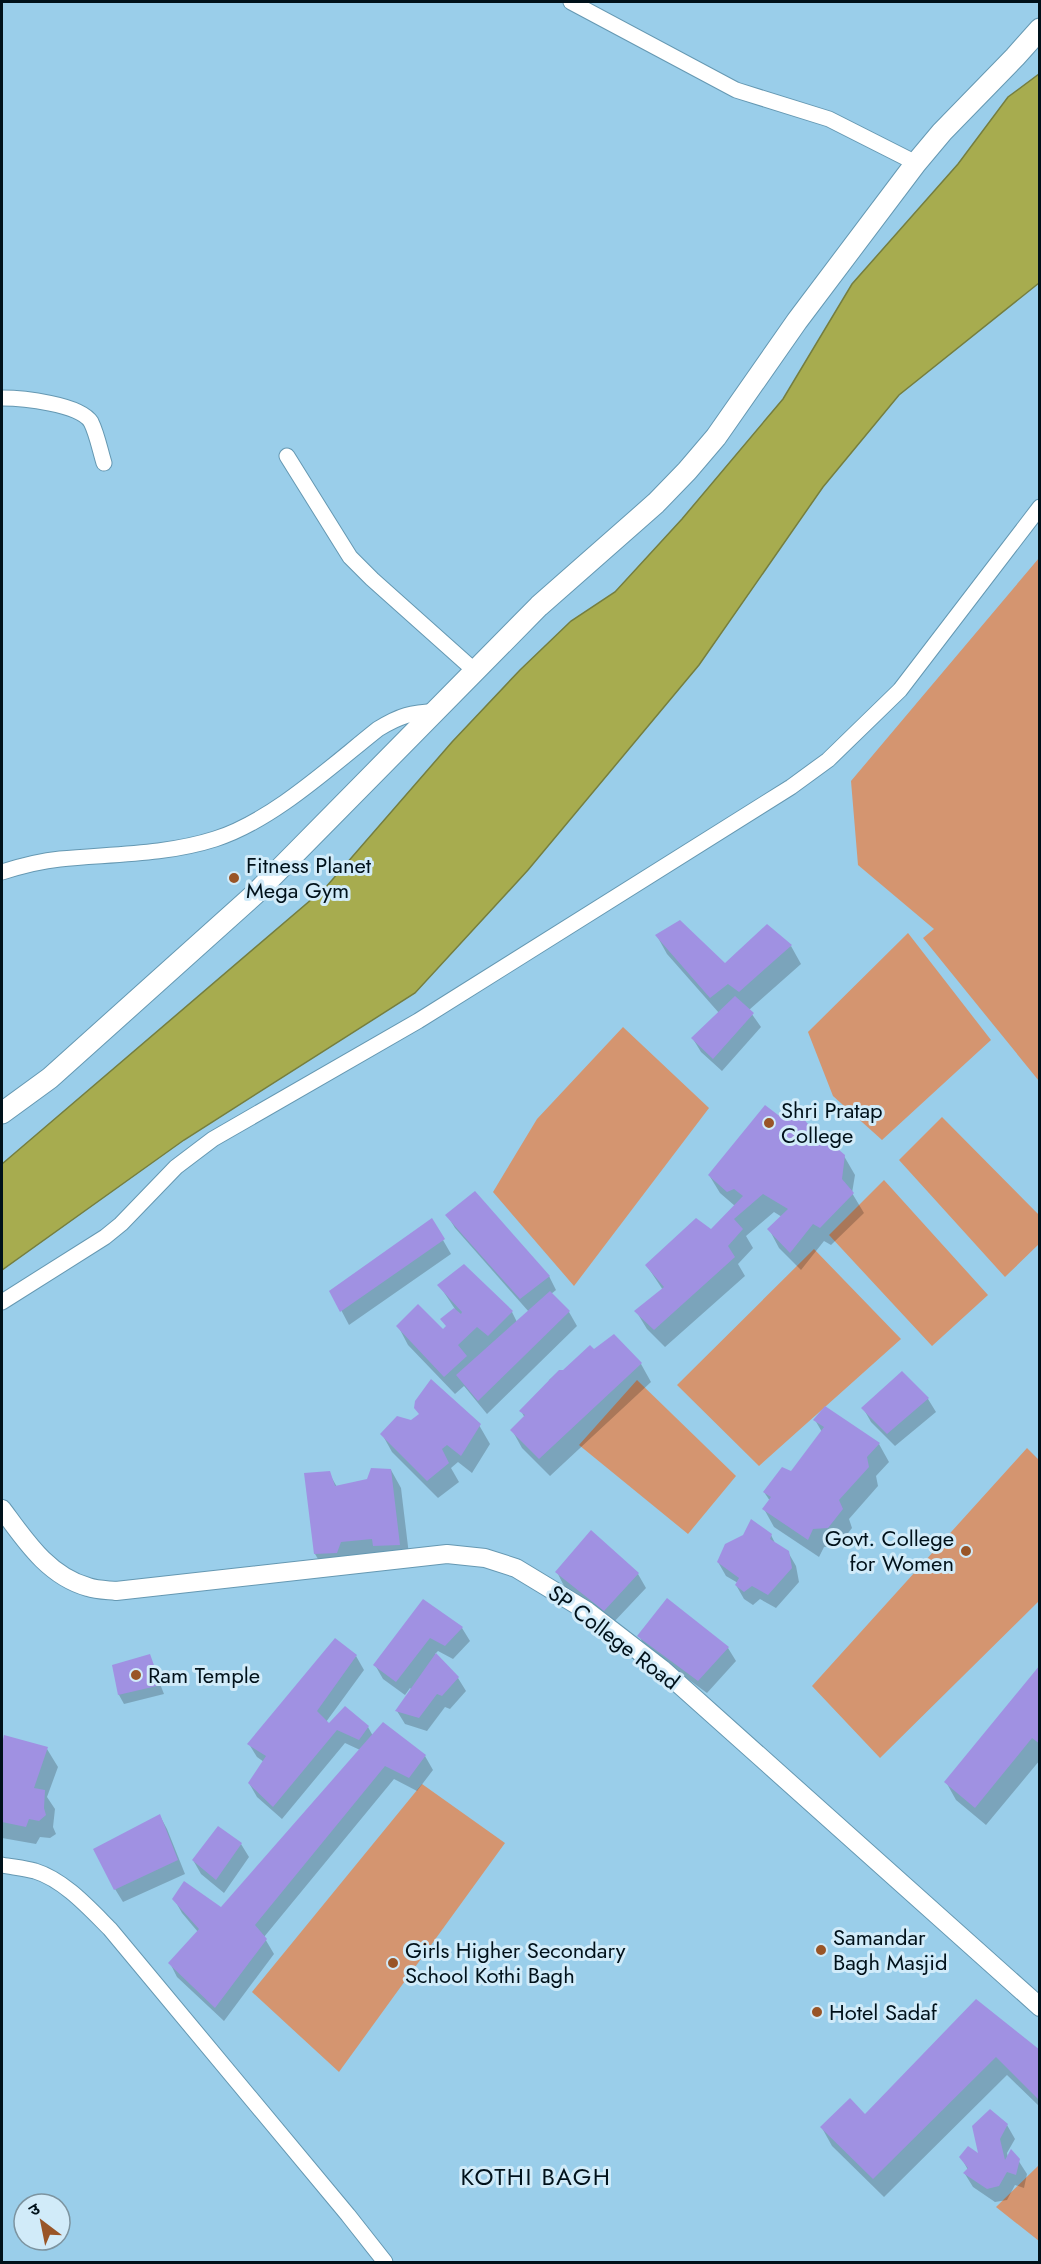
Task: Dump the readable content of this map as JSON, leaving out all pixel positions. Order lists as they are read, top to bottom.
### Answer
{
  "streets": {
    "street": ["SP College Road"]
  },
  "districts": ["KOTHI BAGH"],
  "places": [
    "Fitness Planet Mega Gym",
    "Shri Pratap College",
    "Govt. College for Women",
    "Ram Temple",
    "Samandar Bagh Masjid",
    "Girls Higher Secondary School Kothi Bagh",
    "Hotel Sadaf"
  ],
  "north": "top left"
}
